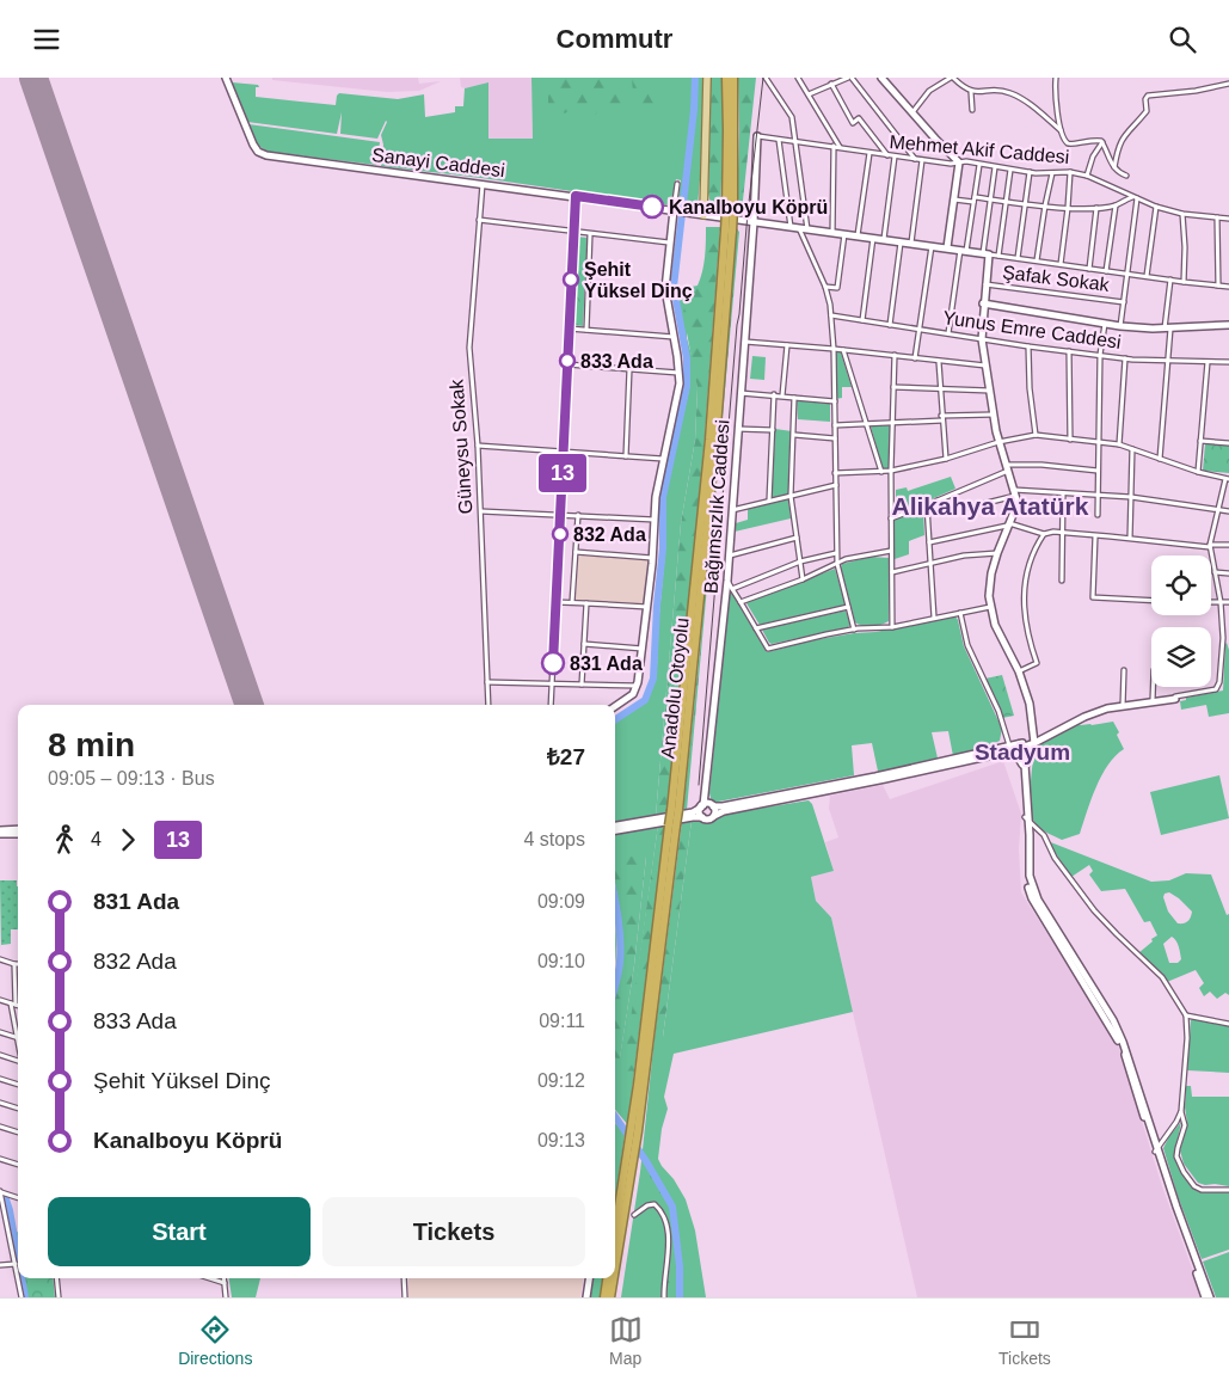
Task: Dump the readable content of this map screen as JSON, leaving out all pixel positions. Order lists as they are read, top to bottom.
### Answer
{
  "streets": {
    "highway": ["Anadolu Otoyolu"],
    "main road": ["Sanayi Caddesi", "Bağımsızlık Caddesi"],
    "street": [
      "Mehmet Akif Caddesi",
      "Şafak Sokak",
      "Yunus Emre Caddesi",
      "Güneysu Sokak"
    ]
  },
  "crossings": [
    ["Mehmet Akif Caddesi", "Bağımsızlık Caddesi"],
    ["Sanayi Caddesi", "Güneysu Sokak"],
    ["Sanayi Caddesi", "Bağımsızlık Caddesi"]
  ],
  "districts": ["Alikahya Atatürk", "Stadyum"],
  "places": [
    "Kanalboyu Köprü",
    "Şehit Yüksel Dinç",
    "833 Ada",
    "832 Ada",
    "831 Ada"
  ],
  "lines": ["bus line 13"],
  "page": {
    "header": "Commutr",
    "on_map": "13",
    "heading": ["8 min", "09:05 – 09:13 · Bus", "₺27"],
    "legs": ["4", "13", "4 stops"],
    "list": [
      {
        "name": "831 Ada",
        "value": "09:09"
      },
      {
        "name": "832 Ada",
        "value": "09:10"
      },
      {
        "name": "833 Ada",
        "value": "09:11"
      },
      {
        "name": "Şehit Yüksel Dinç",
        "value": "09:12"
      },
      {
        "name": "Kanalboyu Köprü",
        "value": "09:13"
      }
    ],
    "buttons": ["Start", "Tickets"],
    "tabs": ["Directions", "Map", "Tickets"]
  }
}
